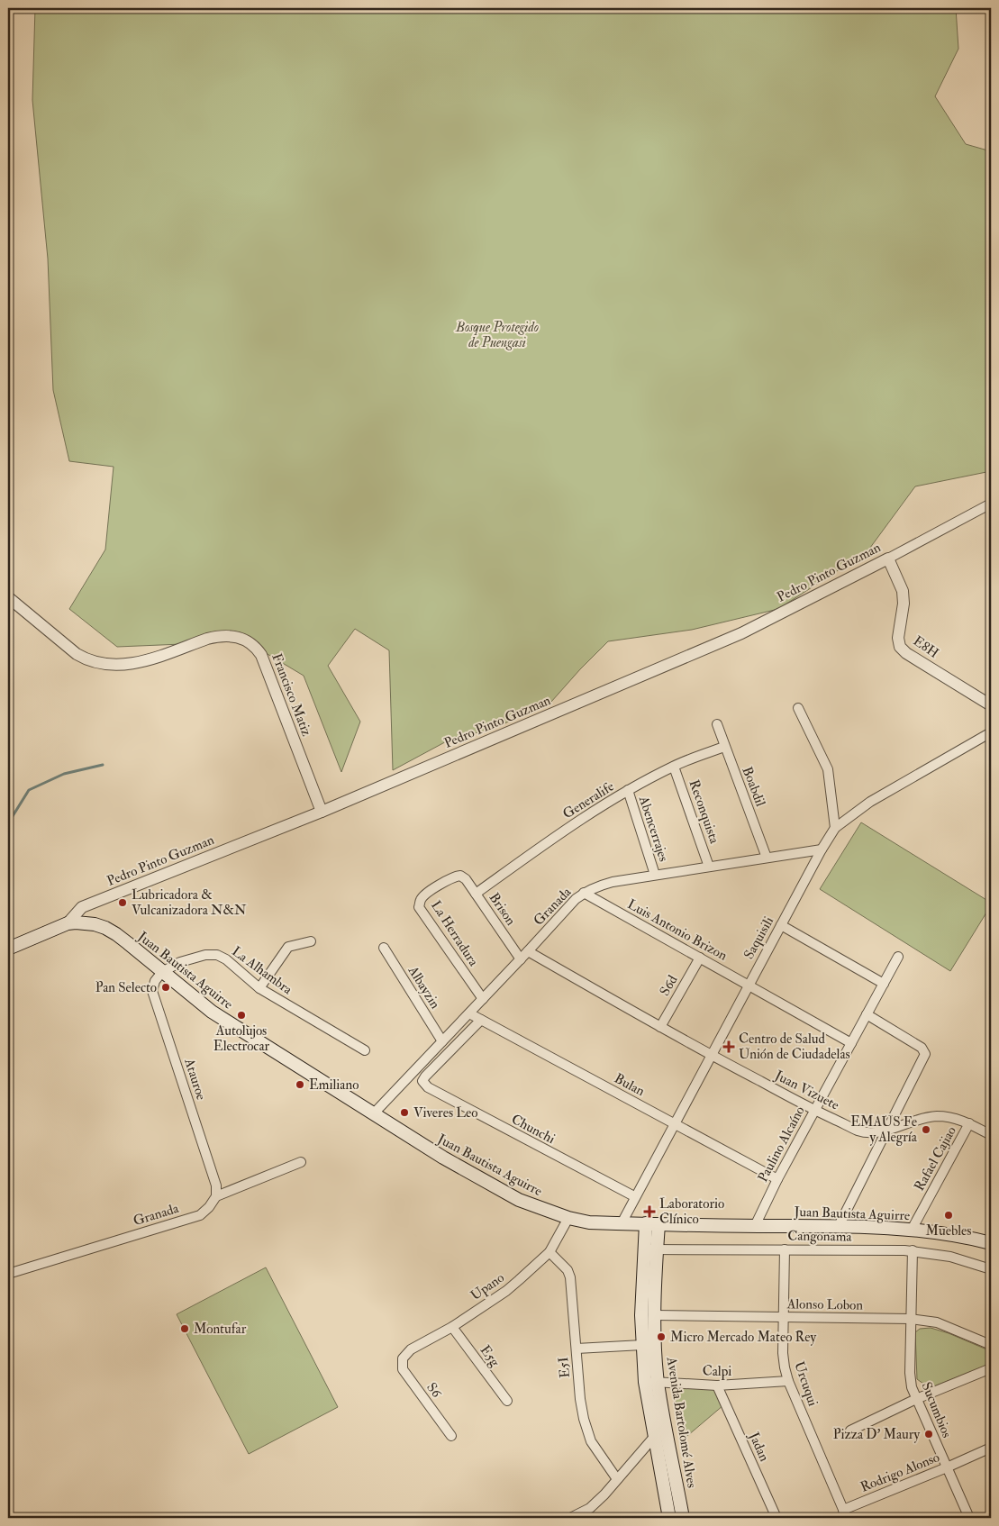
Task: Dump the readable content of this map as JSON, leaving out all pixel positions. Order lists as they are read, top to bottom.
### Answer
{
  "streets": {
    "main road": ["Pedro Pinto Guzman", "Juan Bautista Aguirre", "Avenida Bartolomé Alves"],
    "street": [
      "E8H",
      "Francisco Matiz",
      "Boabdil",
      "Generalife",
      "Reconquista",
      "Abencerrajes",
      "Granada",
      "Brison",
      "Luis Antonio Brizon",
      "La Herradura",
      "Saquisili",
      "La Alhambra",
      "S6d",
      "Albayzin",
      "Atauroe",
      "Bulan",
      "Juan Vizuete",
      "Chunchi",
      "Paulino Alcaíno",
      "Rafael Cajiao",
      "Cangonama",
      "Upano",
      "Alonso Lobon",
      "E5g",
      "E5I",
      "Calpi",
      "Urcuqui",
      "S6",
      "Sucumbios",
      "Jadan",
      "Rodrigo Alonso"
    ]
  },
  "crossings": [
    ["Pedro Pinto Guzman", "E8H"],
    ["Pedro Pinto Guzman", "Francisco Matiz"],
    ["Pedro Pinto Guzman", "Juan Bautista Aguirre"],
    ["Boabdil", "Generalife"],
    ["Boabdil", "Granada"],
    ["Generalife", "Reconquista"],
    ["Generalife", "Abencerrajes"],
    ["Generalife", "Brison"],
    ["Reconquista", "Granada"],
    ["Abencerrajes", "Granada"],
    ["Granada", "Brison"],
    ["Granada", "Luis Antonio Brizon"],
    ["Granada", "La Herradura"],
    ["Granada", "Saquisili"],
    ["Granada", "Juan Bautista Aguirre"],
    ["Granada", "Albayzin"],
    ["Granada", "Atauroe"],
    ["Granada", "Bulan"],
    ["Granada", "Juan Vizuete"],
    ["Brison", "La Herradura"],
    ["Luis Antonio Brizon", "Saquisili"],
    ["Luis Antonio Brizon", "S6d"],
    ["Luis Antonio Brizon", "Paulino Alcaíno"],
    ["Saquisili", "Juan Bautista Aguirre"],
    ["Saquisili", "Bulan"],
    ["Saquisili", "Juan Vizuete"],
    ["Saquisili", "Chunchi"],
    ["Juan Bautista Aguirre", "La Alhambra"],
    ["Juan Bautista Aguirre", "Atauroe"],
    ["Juan Bautista Aguirre", "Paulino Alcaíno"],
    ["Juan Bautista Aguirre", "Rafael Cajiao"],
    ["Juan Bautista Aguirre", "Upano"],
    ["Juan Bautista Aguirre", "Avenida Bartolomé Alves"],
    ["La Alhambra", "Atauroe"],
    ["S6d", "Juan Vizuete"],
    ["Bulan", "Chunchi"],
    ["Bulan", "Paulino Alcaíno"],
    ["Juan Vizuete", "Paulino Alcaíno"],
    ["Juan Vizuete", "Rafael Cajiao"],
    ["Cangonama", "Urcuqui"],
    ["Cangonama", "Sucumbios"],
    ["Cangonama", "Avenida Bartolomé Alves"],
    ["Upano", "E5g"],
    ["Upano", "E5I"],
    ["Upano", "S6"],
    ["Alonso Lobon", "Urcuqui"],
    ["Alonso Lobon", "Sucumbios"],
    ["Alonso Lobon", "Avenida Bartolomé Alves"],
    ["Calpi", "Urcuqui"],
    ["Calpi", "Avenida Bartolomé Alves"],
    ["Calpi", "Jadan"],
    ["Urcuqui", "Rodrigo Alonso"],
    ["Sucumbios", "Rodrigo Alonso"]
  ],
  "parks": ["Bosque Protegido de Puengasi"],
  "places": {
    "other": [
      "Lubricadora & Vulcanizadora N&N",
      "Pan Selecto",
      "Autolujos Electrocar",
      "Emiliano",
      "Viveres Leo",
      "EMAUS Fe y Alegría",
      "Muebles",
      "Montufar",
      "Micro Mercado Mateo Rey",
      "Pizza D' Maury"
    ],
    "health": ["Centro de Salud Unión de Ciudadelas", "Laboratorio Clínico"]
  }
}
